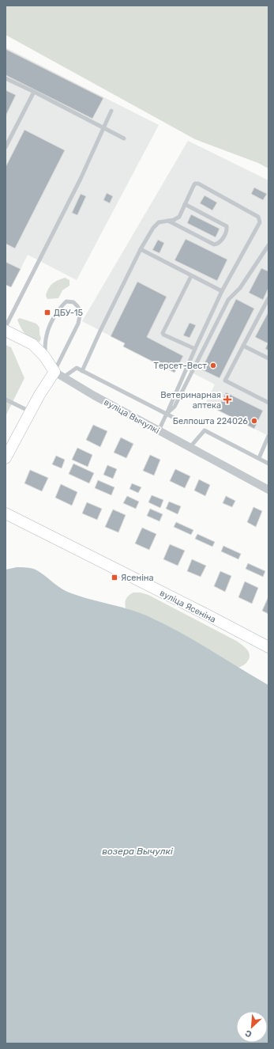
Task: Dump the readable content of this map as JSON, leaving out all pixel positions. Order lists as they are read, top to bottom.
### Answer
{
  "streets": {
    "street": ["вуліца Вычулкі", "вуліца Ясеніна"]
  },
  "water": ["возера Вычулкі"],
  "places": {
    "transit": ["ДБУ-15", "Ясеніна"],
    "other": ["Терсет-Вест", "Белпошта 224026"],
    "health": ["Ветеринарная аптека"]
  },
  "north": "bottom left"
}
